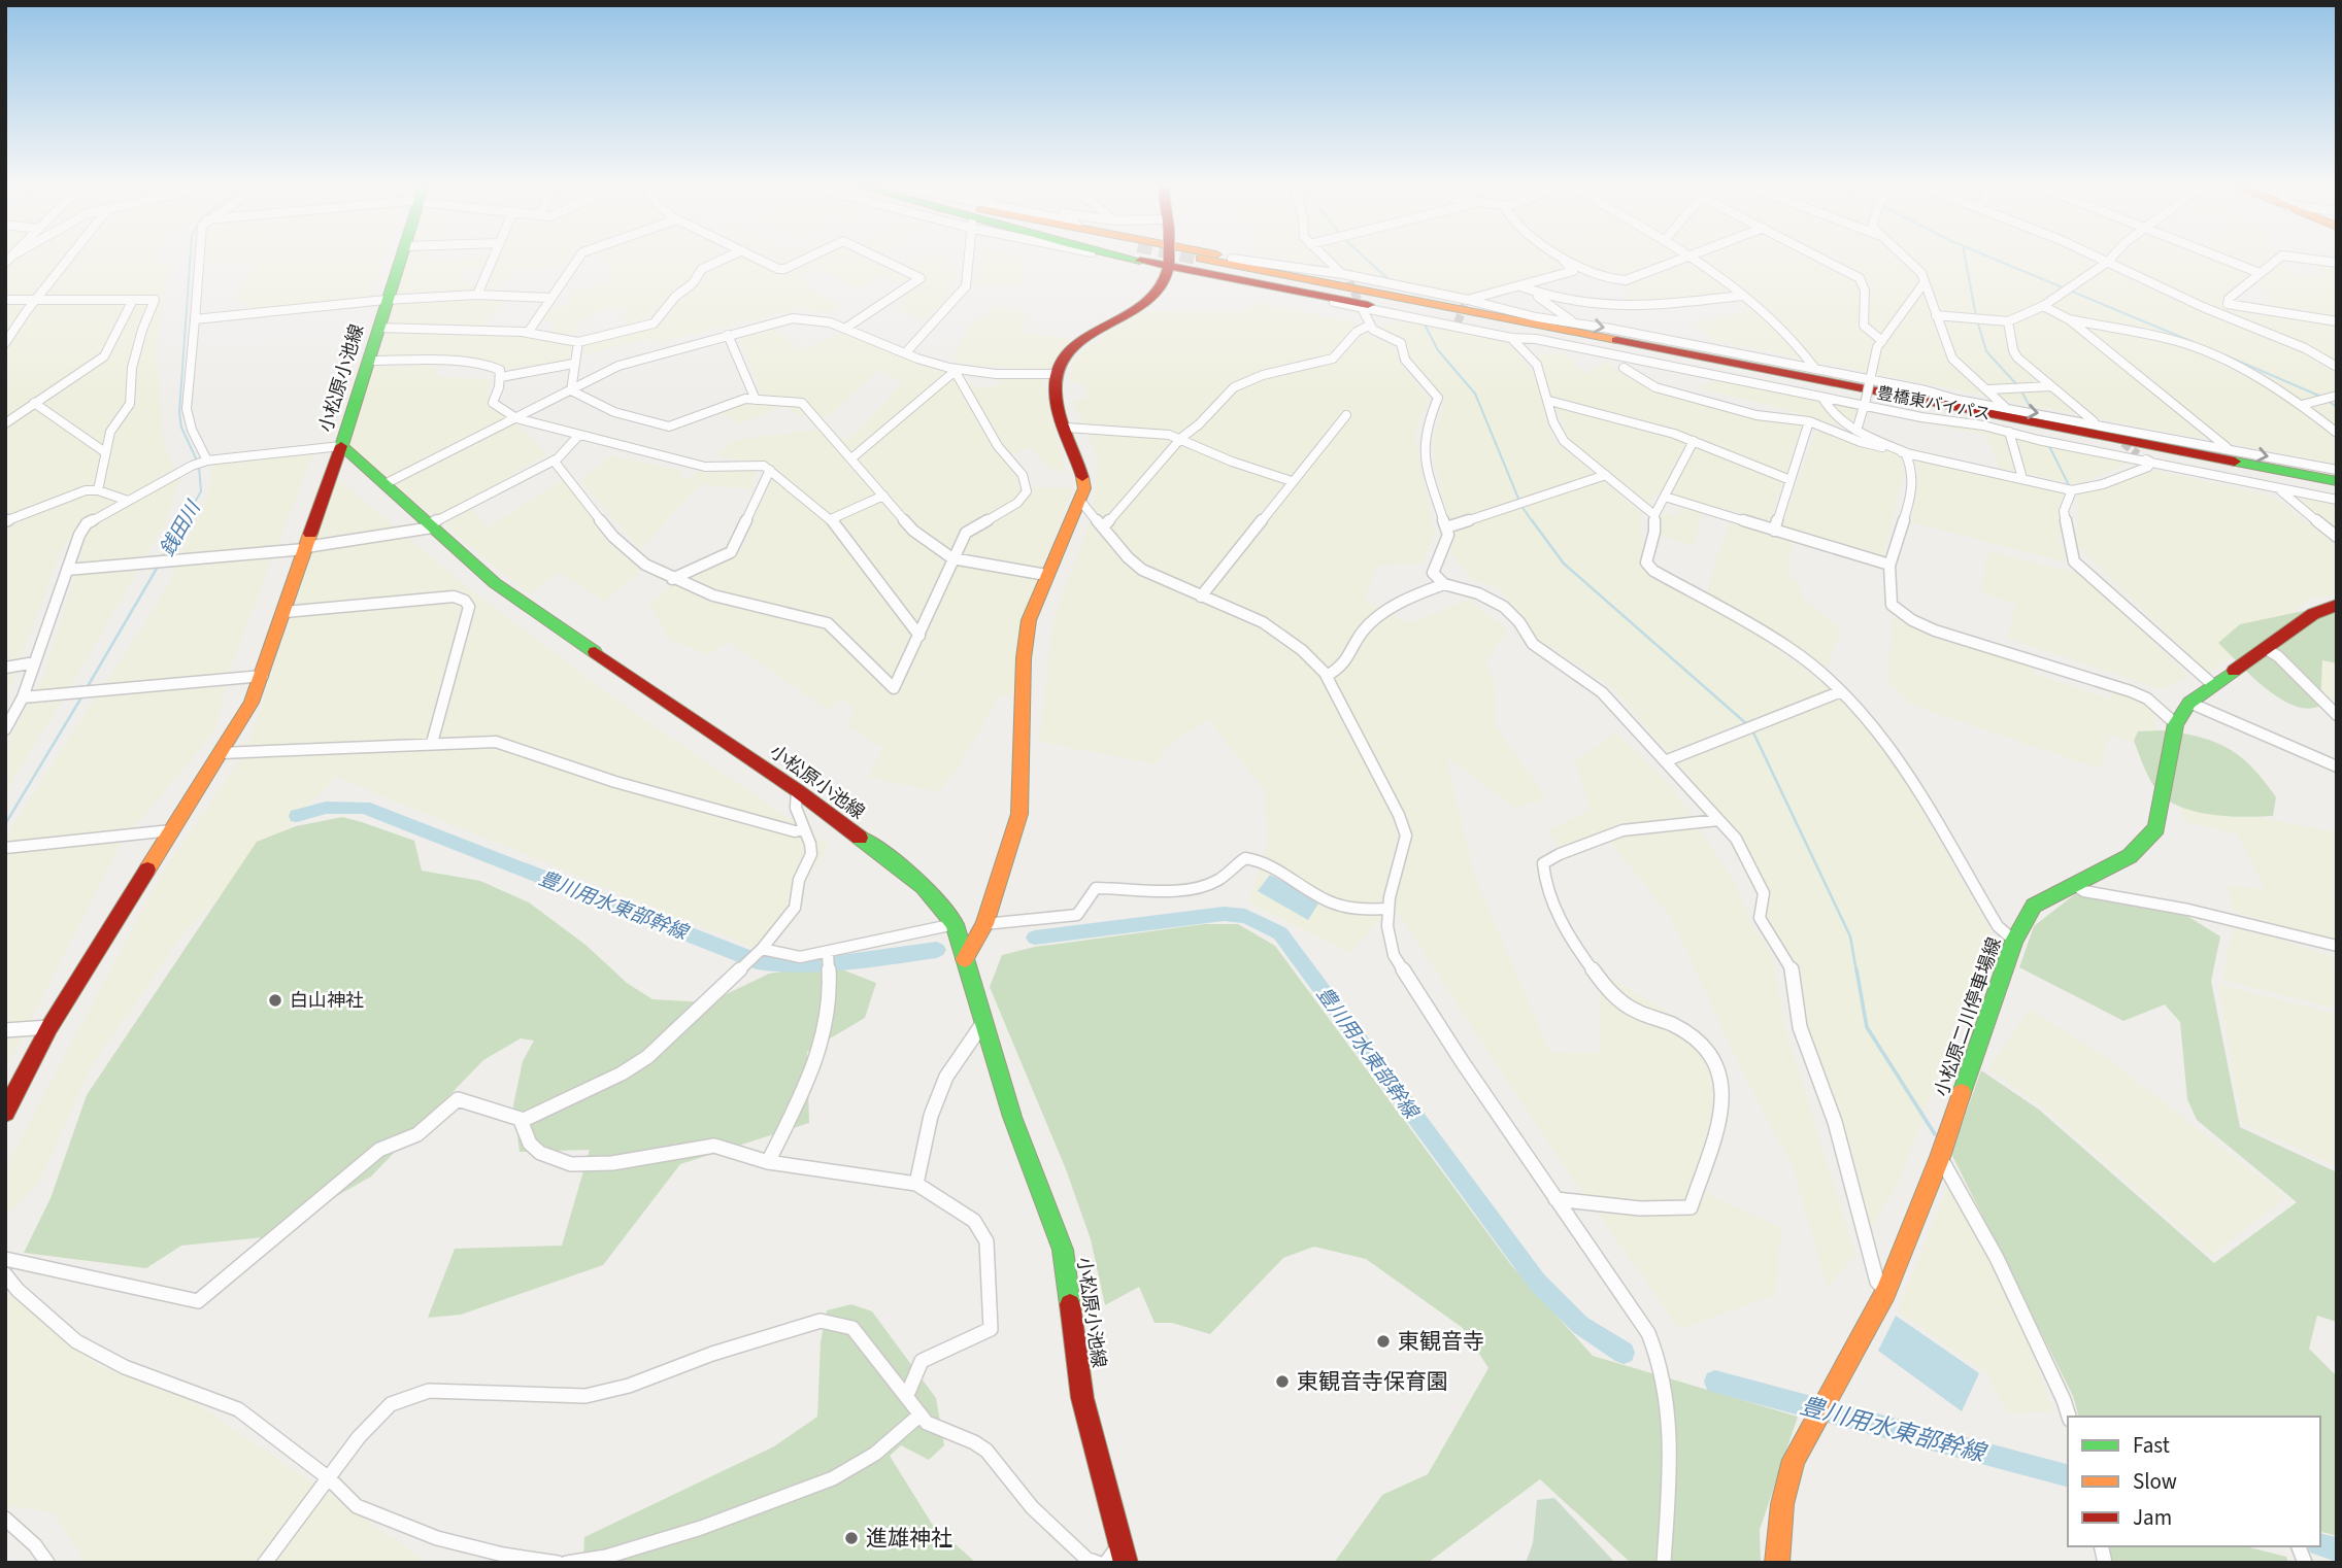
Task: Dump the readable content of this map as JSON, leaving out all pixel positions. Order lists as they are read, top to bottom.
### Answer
{
  "streets": {
    "main road": ["小松原小池線", "豊橋東バイパス", "小松原二川停車場線"]
  },
  "water": ["銭田川", "豊川用水東部幹線"],
  "places": [
    "白山神社",
    "東観音寺",
    "東観音寺保育園",
    "進雄神社"
  ],
  "legend": ["Fast", "Slow", "Jam"]
}
